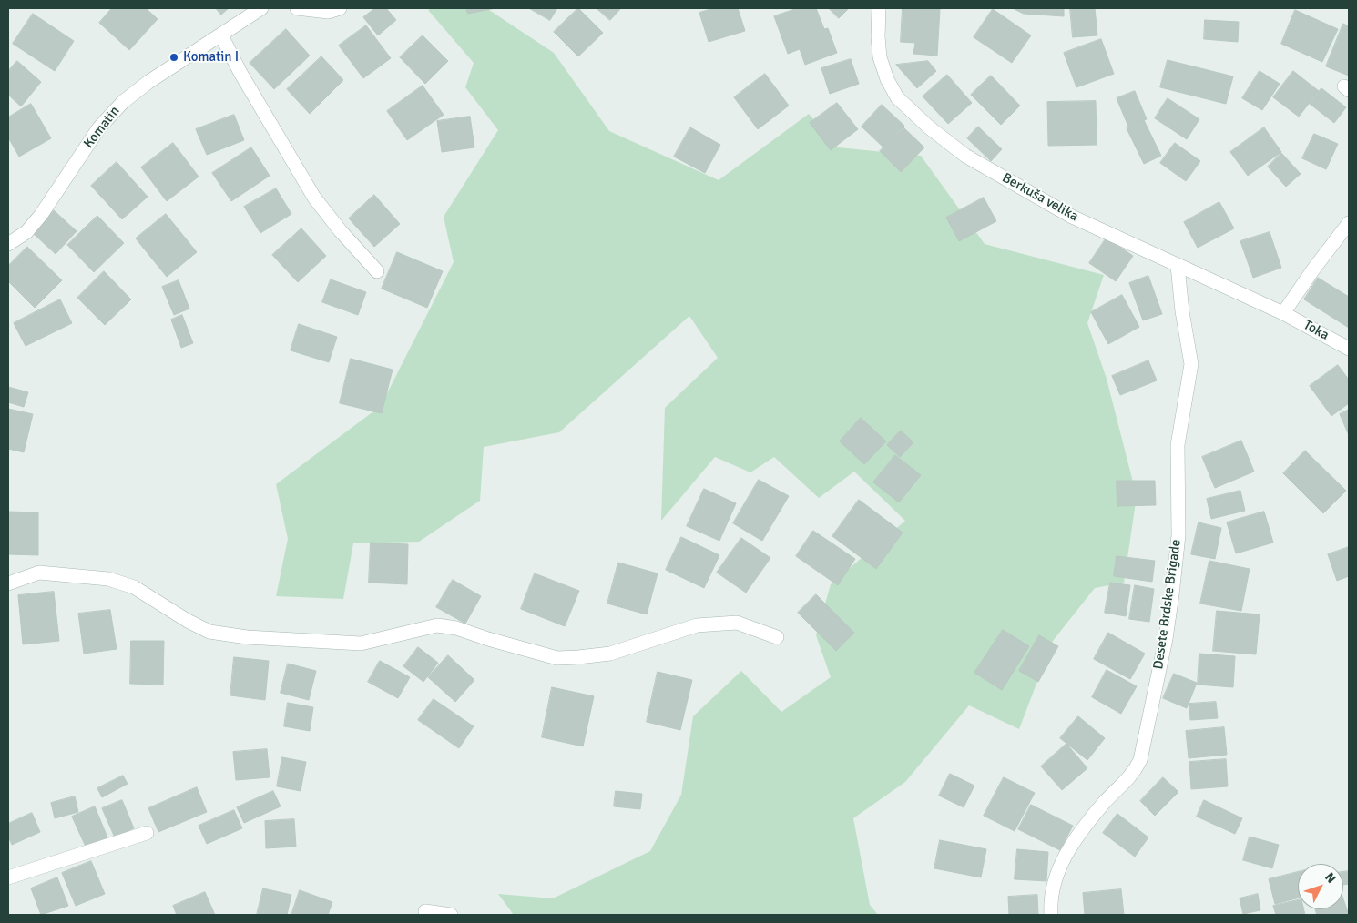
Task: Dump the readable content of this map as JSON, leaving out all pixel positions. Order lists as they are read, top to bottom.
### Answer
{
  "streets": {
    "street": [
      "Komatin",
      "Berkuša velika",
      "Toka",
      "Desete Brdske Brigade"
    ]
  },
  "crossings": [
    ["Berkuša velika", "Toka"],
    ["Berkuša velika", "Desete Brdske Brigade"]
  ],
  "places": ["Komatin I"],
  "north": "top right"
}
